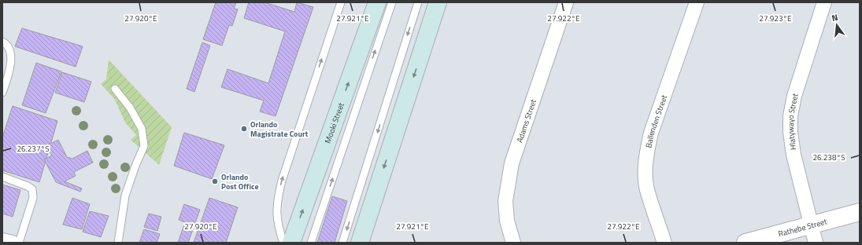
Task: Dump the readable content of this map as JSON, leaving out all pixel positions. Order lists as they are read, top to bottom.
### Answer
{
  "streets": {
    "main road": ["Mooki Street"],
    "street": [
      "Adams Street",
      "Ballenden Street",
      "Hlatywayo Street",
      "Rathebe Street"
    ]
  },
  "crossings": [
    ["Hlatywayo Street", "Rathebe Street"]
  ],
  "places": ["Orlando Magistrate Court", "Orlando Post Office"],
  "north": "top",
  "coordinates": [
    "27.922°E",
    "27.920°E",
    "27.921°E",
    "27.923°E",
    "26.237°S",
    "26.238°S"
  ]
}
